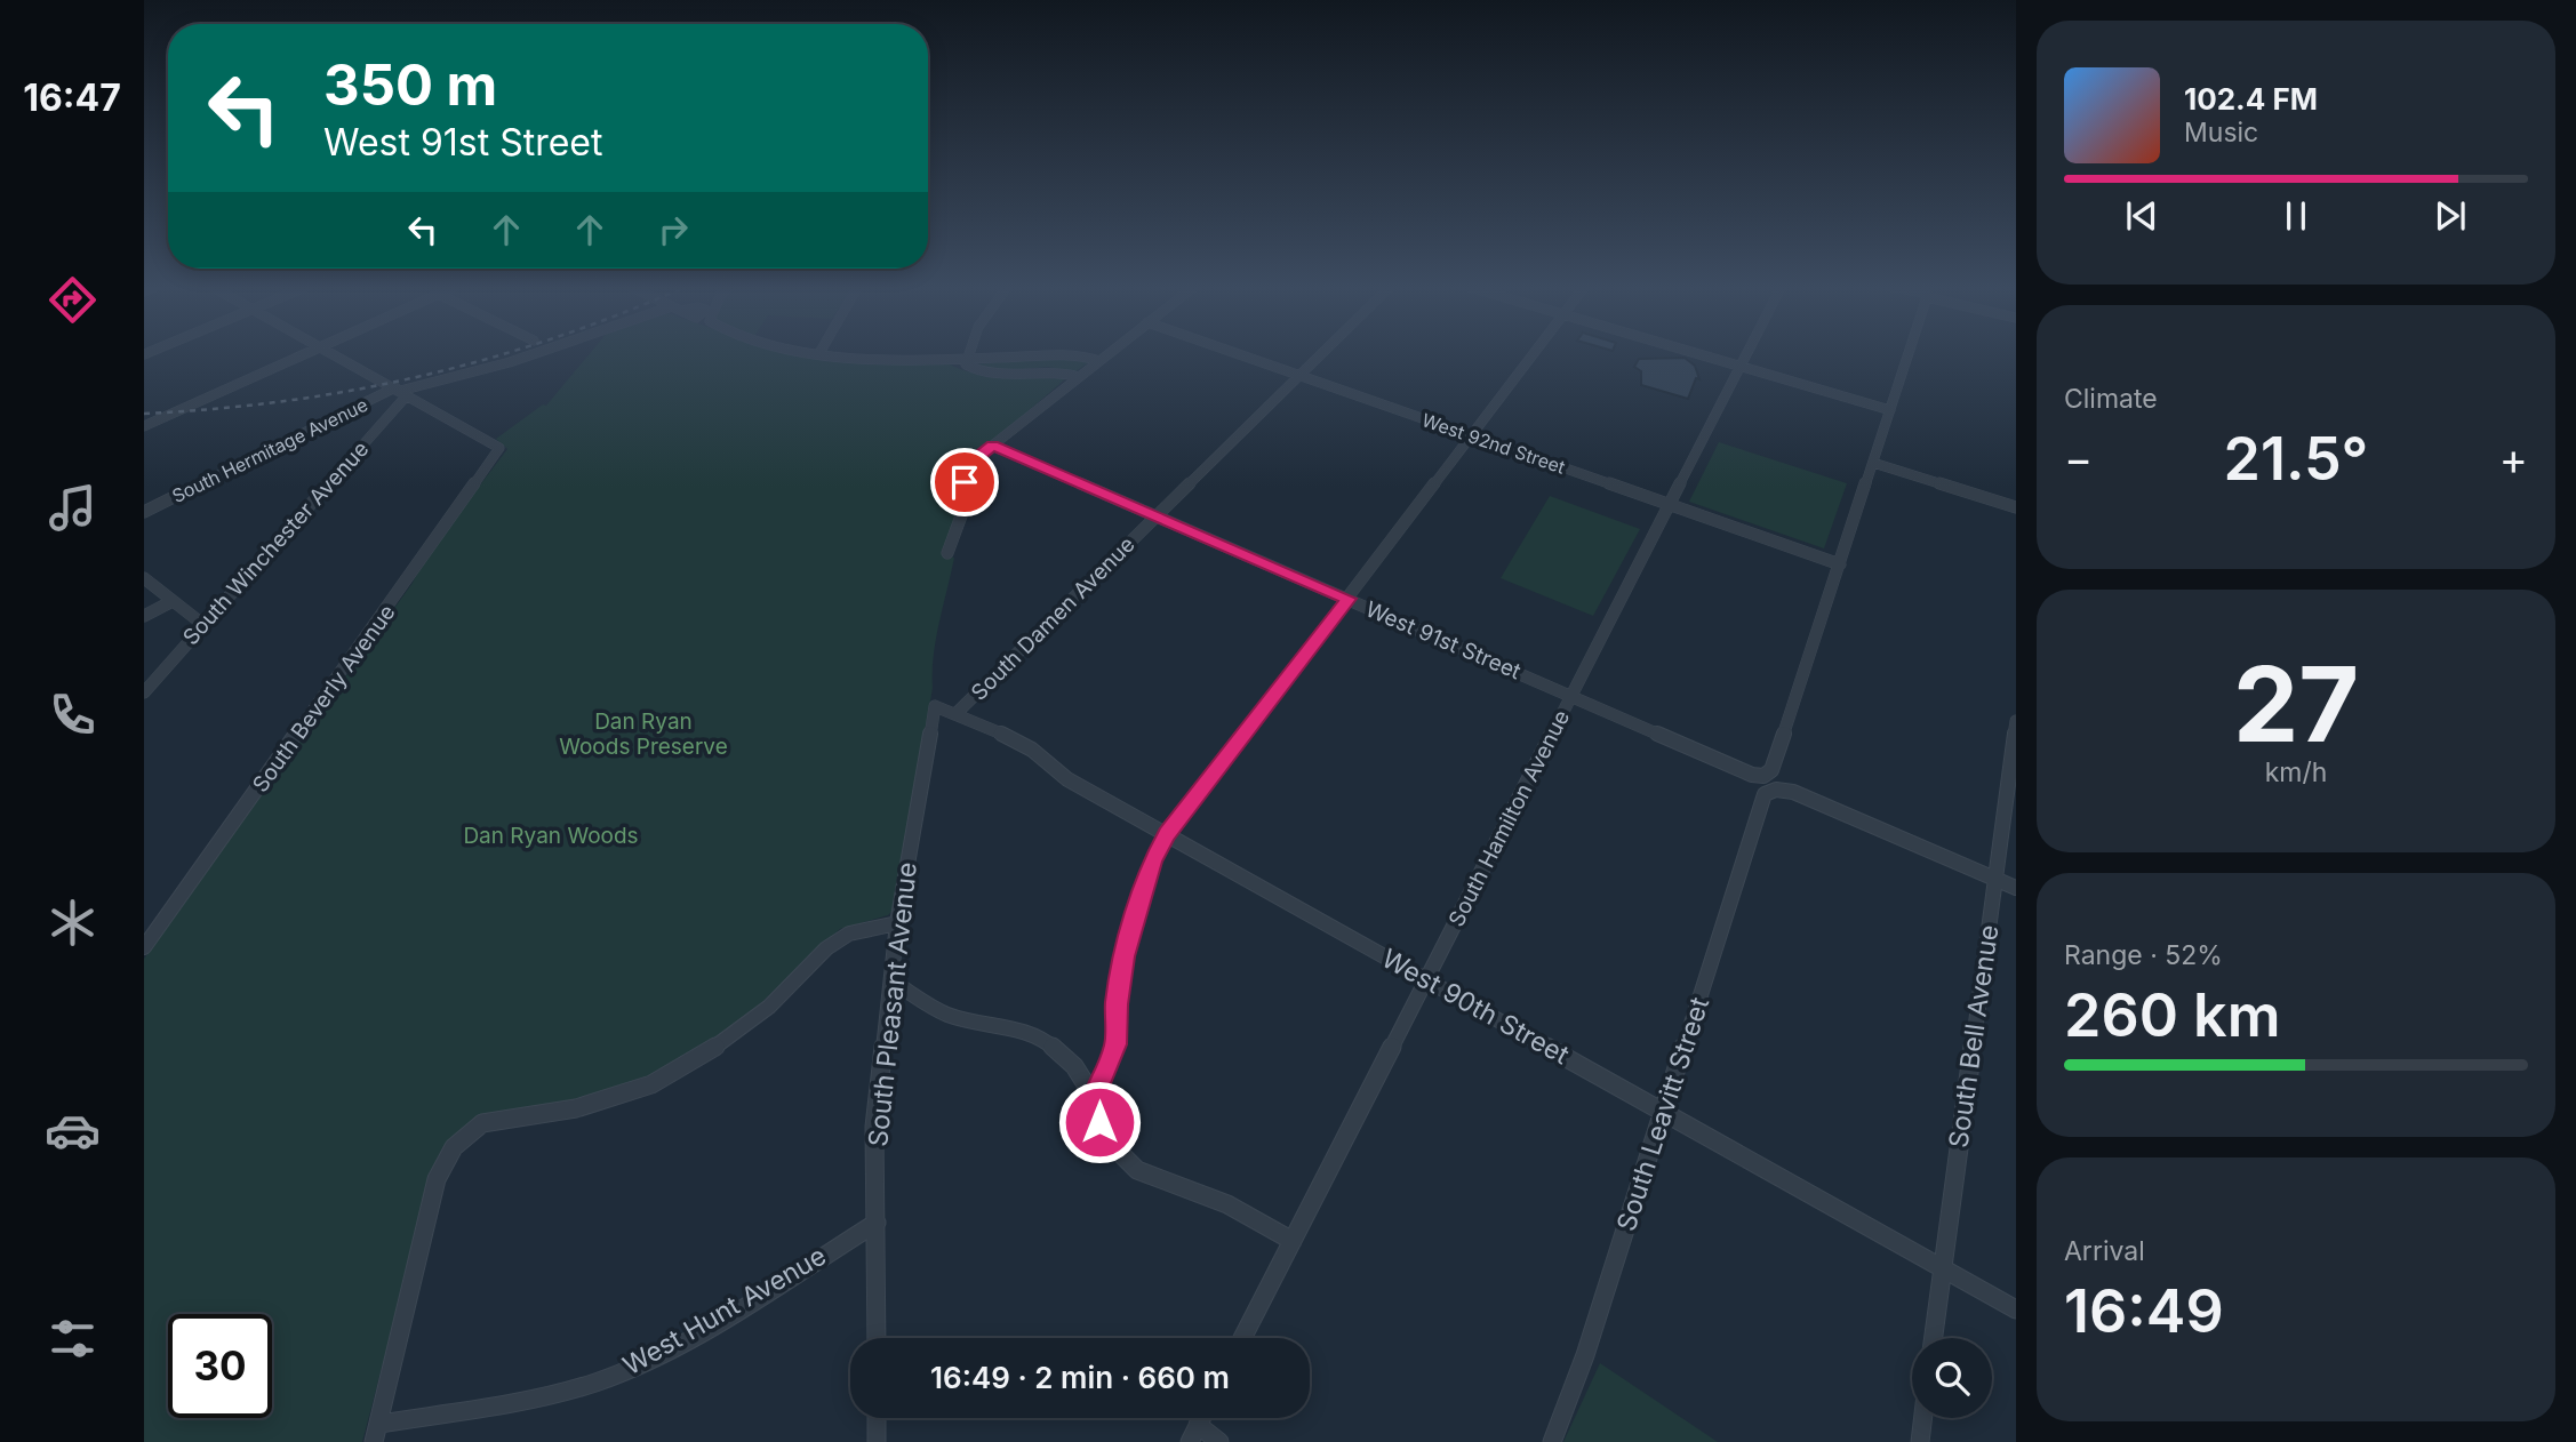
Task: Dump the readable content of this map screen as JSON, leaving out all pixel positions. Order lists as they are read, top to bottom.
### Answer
{
  "streets": {
    "street": [
      "West 92nd Street",
      "South Hermitage Avenue",
      "South Winchester Avenue",
      "South Damen Avenue",
      "West 91st Street",
      "South Beverly Avenue",
      "South Hamilton Avenue",
      "South Pleasant Avenue",
      "West 90th Street",
      "South Bell Avenue",
      "South Leavitt Street",
      "West Hunt Avenue"
    ]
  },
  "crossings": [
    ["West 92nd Street", "South Damen Avenue"],
    ["West 92nd Street", "West 91st Street"],
    ["West 92nd Street", "South Hamilton Avenue"],
    ["South Hermitage Avenue", "South Winchester Avenue"],
    ["South Hermitage Avenue", "South Beverly Avenue"],
    ["South Winchester Avenue", "South Beverly Avenue"],
    ["South Damen Avenue", "West 91st Street"],
    ["South Damen Avenue", "West 90th Street"],
    ["West 91st Street", "South Hamilton Avenue"],
    ["South Hamilton Avenue", "West 90th Street"],
    ["South Pleasant Avenue", "West 90th Street"],
    ["South Pleasant Avenue", "West Hunt Avenue"],
    ["West 90th Street", "South Bell Avenue"],
    ["West 90th Street", "South Leavitt Street"],
    ["South Bell Avenue", "South Leavitt Street"]
  ],
  "parks": ["Dan Ryan Woods Preserve", "Dan Ryan Woods"],
  "page": {
    "tabs": "16:47",
    "turn": ["350 m", "West 91st Street"],
    "song": ["102.4 FM", "Music"],
    "tile": [
      "Climate",
      ["27", "km/h"],
      ["Range · 52%", "260 km"],
      ["Arrival", "16:49"]
    ],
    "heat": ["−", "21.5°", "+"],
    "limit": "30",
    "trip": "16:49 · 2 min · 660 m"
  }
}
